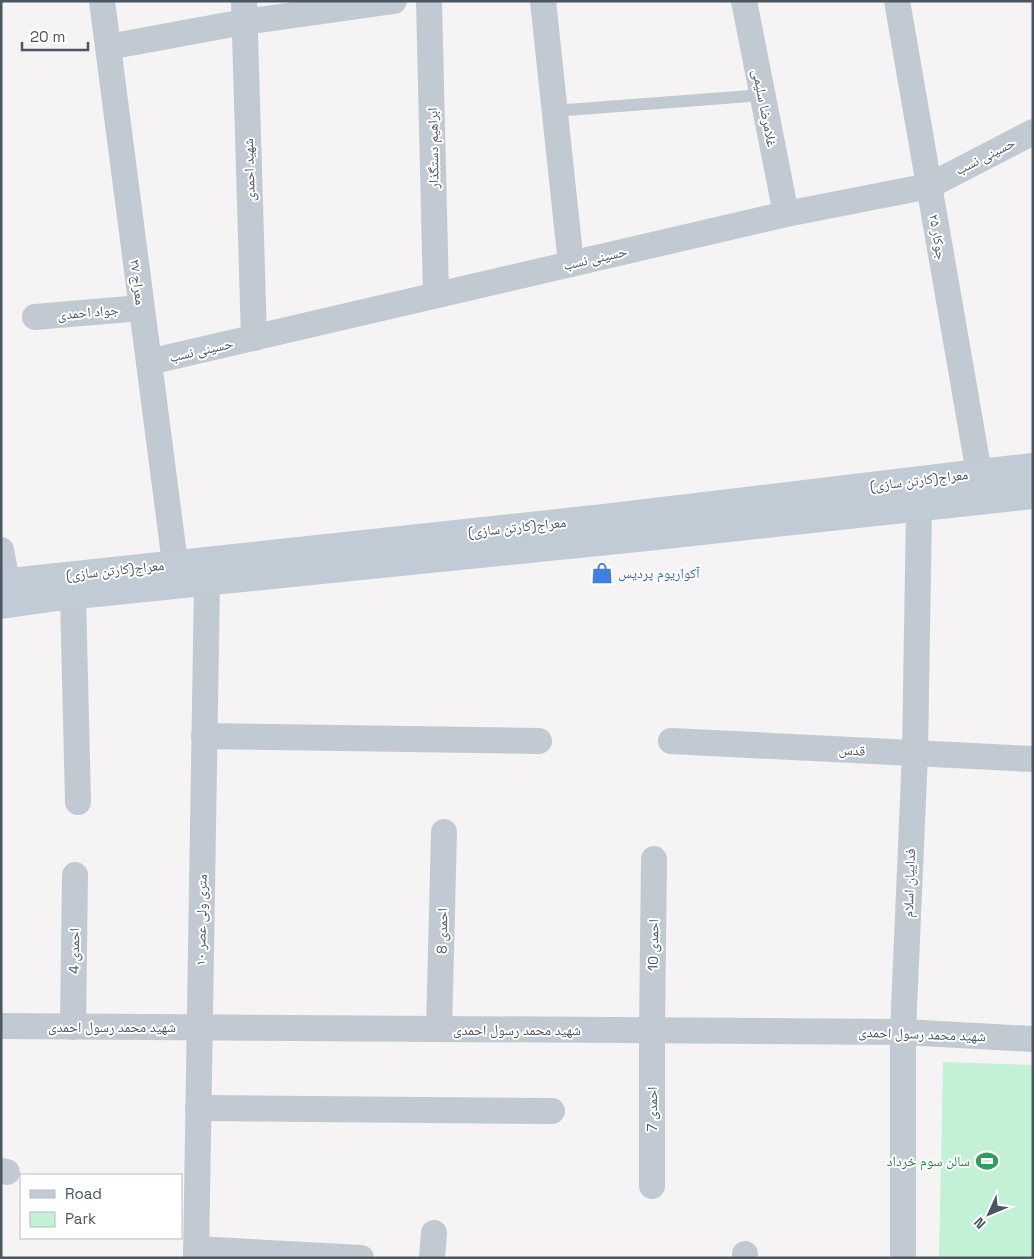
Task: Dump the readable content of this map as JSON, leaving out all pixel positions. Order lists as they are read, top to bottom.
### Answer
{
  "streets": {
    "street": [
      "غلامرضا سلیمی",
      "ابراهیم دستگذار",
      "حسینی نسب",
      "شهید احمدی",
      "جوکار ۲۵",
      "معراج ۲۷",
      "جواد احمدی",
      "معراج(کارتن سازی)",
      "قدس",
      "فداییان اسلام",
      "۱۰ متری ولی عصر",
      "احمدی 8",
      "احمدی 10",
      "احمدی 4",
      "شهید محمد رسول احمدی",
      "احمدی 7"
    ]
  },
  "crossings": [
    ["غلامرضا سلیمی", "حسینی نسب"],
    ["ابراهیم دستگذار", "حسینی نسب"],
    ["حسینی نسب", "شهید احمدی"],
    ["حسینی نسب", "جوکار ۲۵"],
    ["حسینی نسب", "معراج ۲۷"],
    ["جوکار ۲۵", "معراج(کارتن سازی)"],
    ["معراج ۲۷", "جواد احمدی"],
    ["معراج ۲۷", "معراج(کارتن سازی)"],
    ["معراج(کارتن سازی)", "فداییان اسلام"],
    ["معراج(کارتن سازی)", "۱۰ متری ولی عصر"],
    ["قدس", "فداییان اسلام"],
    ["فداییان اسلام", "شهید محمد رسول احمدی"],
    ["۱۰ متری ولی عصر", "شهید محمد رسول احمدی"],
    ["احمدی 8", "شهید محمد رسول احمدی"],
    ["احمدی 10", "شهید محمد رسول احمدی"],
    ["احمدی 10", "احمدی 7"],
    ["احمدی 4", "شهید محمد رسول احمدی"],
    ["شهید محمد رسول احمدی", "احمدی 7"]
  ],
  "places": {
    "shop": ["آکواریوم پردیس"],
    "sports": ["سالن سوم خرداد"]
  },
  "legend": ["Road", "Park"],
  "scale_bar": "20 m",
  "north": "bottom left"
}
